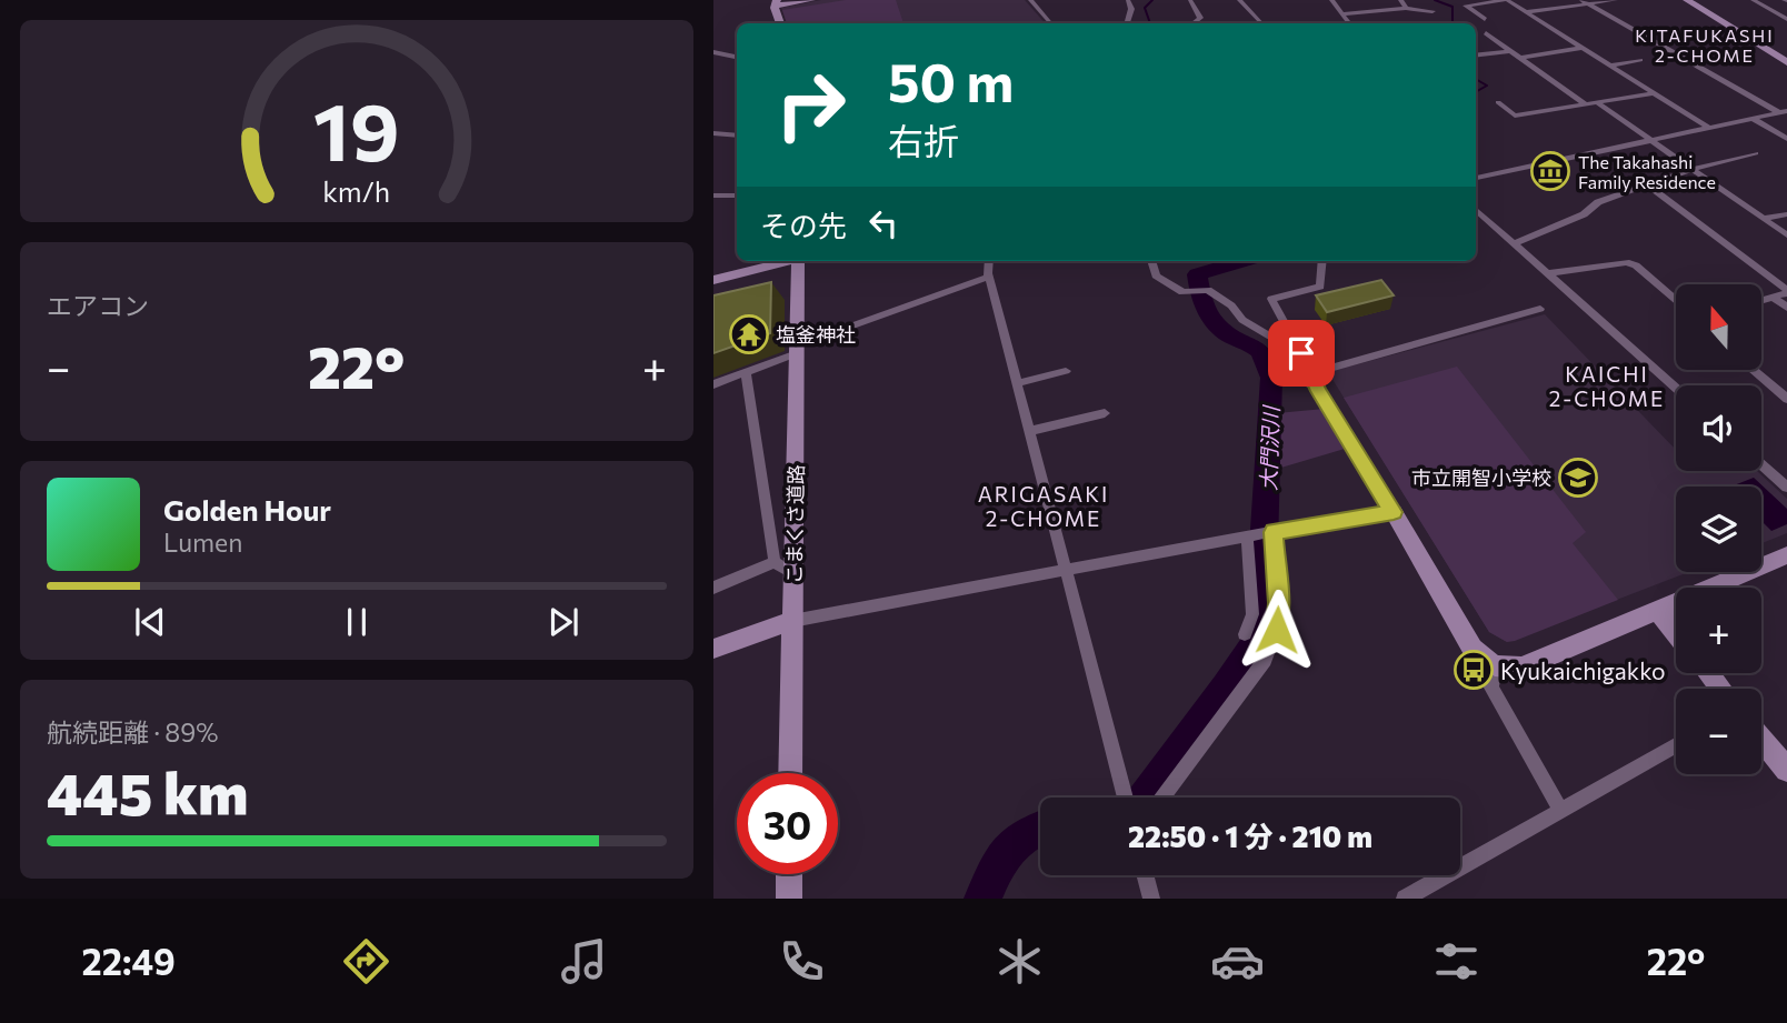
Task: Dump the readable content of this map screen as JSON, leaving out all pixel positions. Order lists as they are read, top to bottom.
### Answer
{
  "streets": {
    "street": ["こまくさ道路"]
  },
  "districts": ["KITAFUKASHI 2-CHOME", "KAICHI 2-CHOME", "ARIGASAKI 2-CHOME"],
  "water": ["大門沢川"],
  "places": {
    "museum": ["The Takahashi Family Residence"],
    "temple": ["塩釜神社"],
    "school or university": ["市立開智小学校"],
    "bus stop": ["Kyukaichigakko"]
  },
  "north": "top",
  "page": {
    "turn": ["50 m", "右折"],
    "then": "その先",
    "tile": [
      "エアコン",
      ["航続距離 · 89%", "445 km"]
    ],
    "map_buttons": ["+", "−"],
    "heat": ["−", "22°", "+"],
    "song": ["Golden Hour", "Lumen"],
    "limit": "30",
    "trip": "22:50 · 1 分 · 210 m",
    "tabs": ["22:49", "22°"],
    "gauge": ["19", "km/h"]
  }
}
